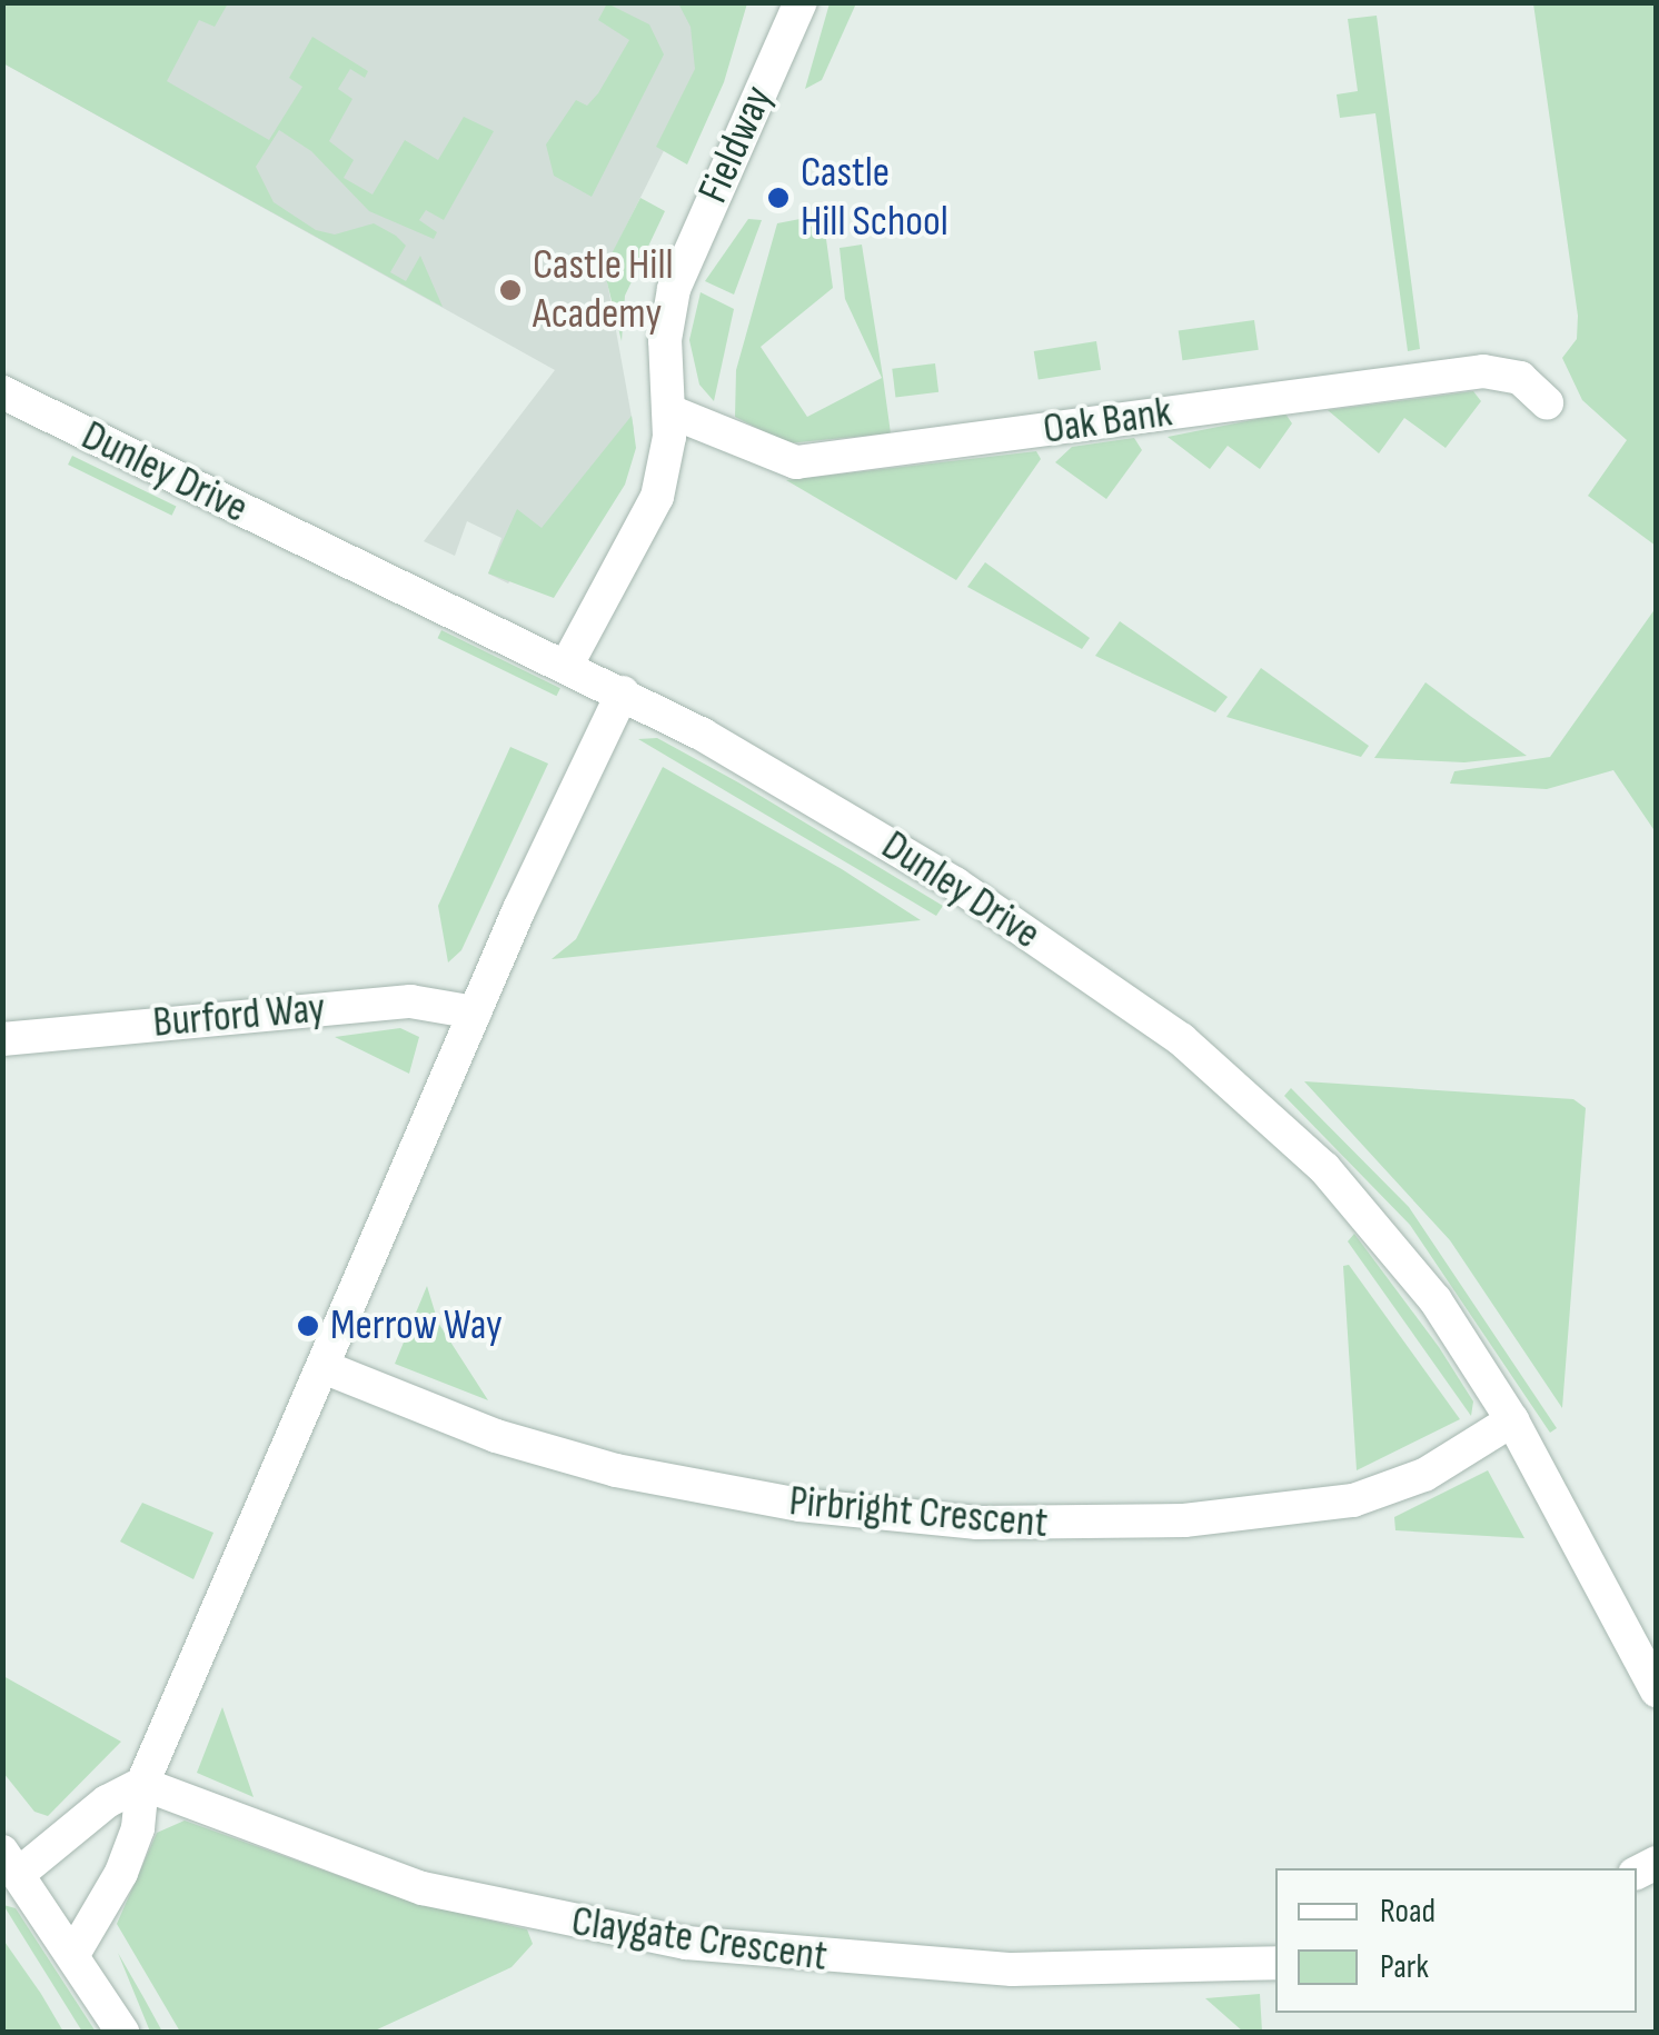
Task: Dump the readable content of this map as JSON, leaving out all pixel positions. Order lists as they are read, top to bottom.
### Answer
{
  "streets": {
    "street": [
      "Fieldway",
      "Oak Bank",
      "Dunley Drive",
      "Burford Way",
      "Pirbright Crescent",
      "Claygate Crescent"
    ]
  },
  "crossings": [
    ["Fieldway", "Oak Bank"],
    ["Fieldway", "Dunley Drive"],
    ["Dunley Drive", "Pirbright Crescent"]
  ],
  "places": ["Castle Hill School", "Castle Hill Academy", "Merrow Way"],
  "legend": ["Road", "Park"]
}
